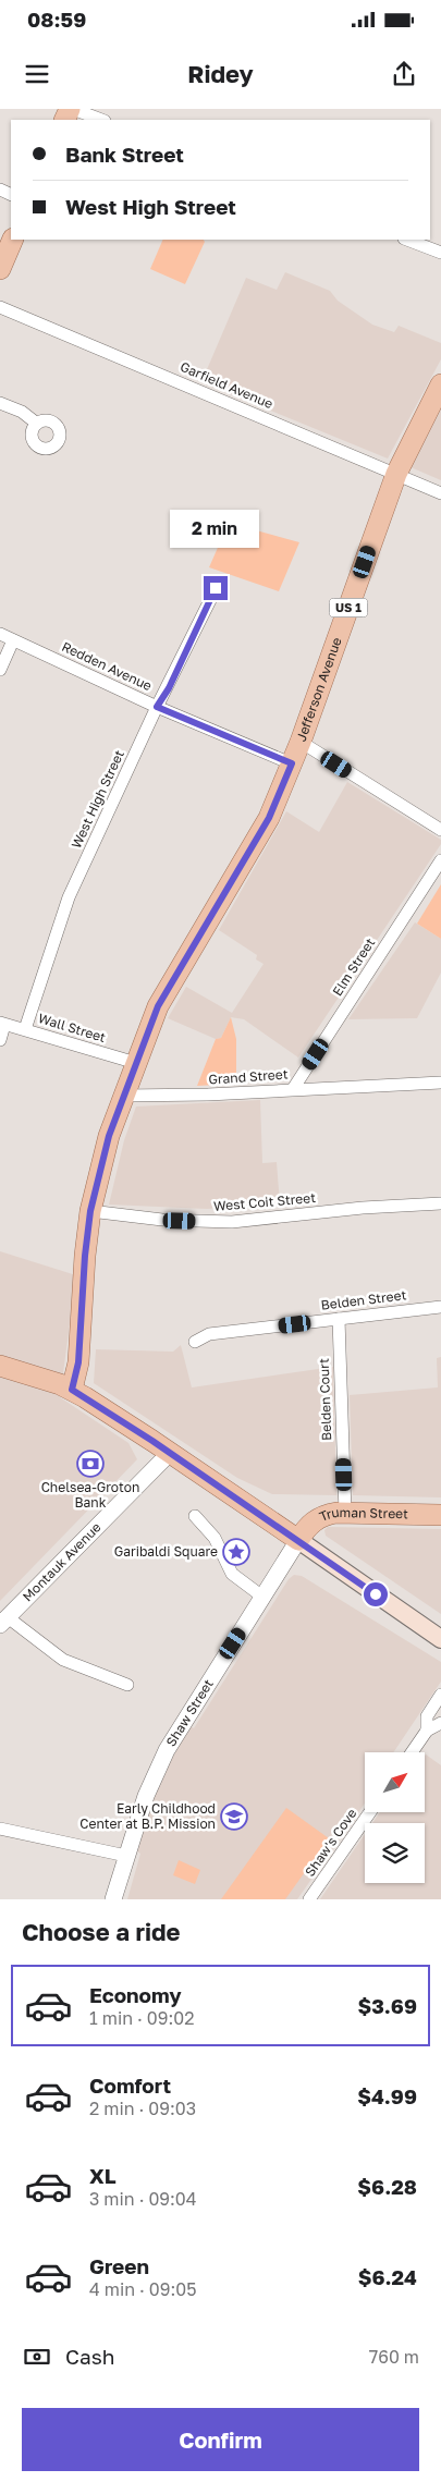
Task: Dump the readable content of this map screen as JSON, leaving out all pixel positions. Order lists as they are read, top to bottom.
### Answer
{
  "streets": {
    "main road": ["US 1", "Jefferson Avenue", "Truman Street"],
    "street": [
      "Garfield Avenue",
      "Redden Avenue",
      "West High Street",
      "Elm Street",
      "Wall Street",
      "Grand Street",
      "West Coit Street",
      "Belden Street",
      "Belden Court",
      "Montauk Avenue",
      "Shaw Street",
      "Shaw's Cove"
    ]
  },
  "crossings": [
    ["Garfield Avenue", "Jefferson Avenue"],
    ["Redden Avenue", "Jefferson Avenue"],
    ["Redden Avenue", "West High Street"],
    ["Jefferson Avenue", "Wall Street"],
    ["Jefferson Avenue", "Grand Street"],
    ["Jefferson Avenue", "West Coit Street"],
    ["West High Street", "Wall Street"],
    ["Elm Street", "Grand Street"],
    ["Belden Street", "Belden Court"],
    ["Belden Court", "Truman Street"],
    ["Truman Street", "Shaw Street"]
  ],
  "places": {
    "bank": ["Chelsea-Groton Bank"],
    "place": ["Garibaldi Square"],
    "school or university": ["Early Childhood Center at B.P. Mission"]
  },
  "north": "top right",
  "page": {
    "status": "08:59",
    "header": "Ridey",
    "banner": ["Bank Street", "West High Street"],
    "bubble": "2 min",
    "heading": "Choose a ride",
    "list": [
      {
        "name": "Economy",
        "note": "1 min · 09:02",
        "value": "$3.69"
      },
      {
        "name": "Comfort",
        "note": "2 min · 09:03",
        "value": "$4.99"
      },
      {
        "name": "XL",
        "note": "3 min · 09:04",
        "value": "$6.28"
      },
      {
        "name": "Green",
        "note": "4 min · 09:05",
        "value": "$6.24"
      }
    ],
    "pay": ["Cash", "760 m"],
    "buttons": "Confirm"
  }
}
